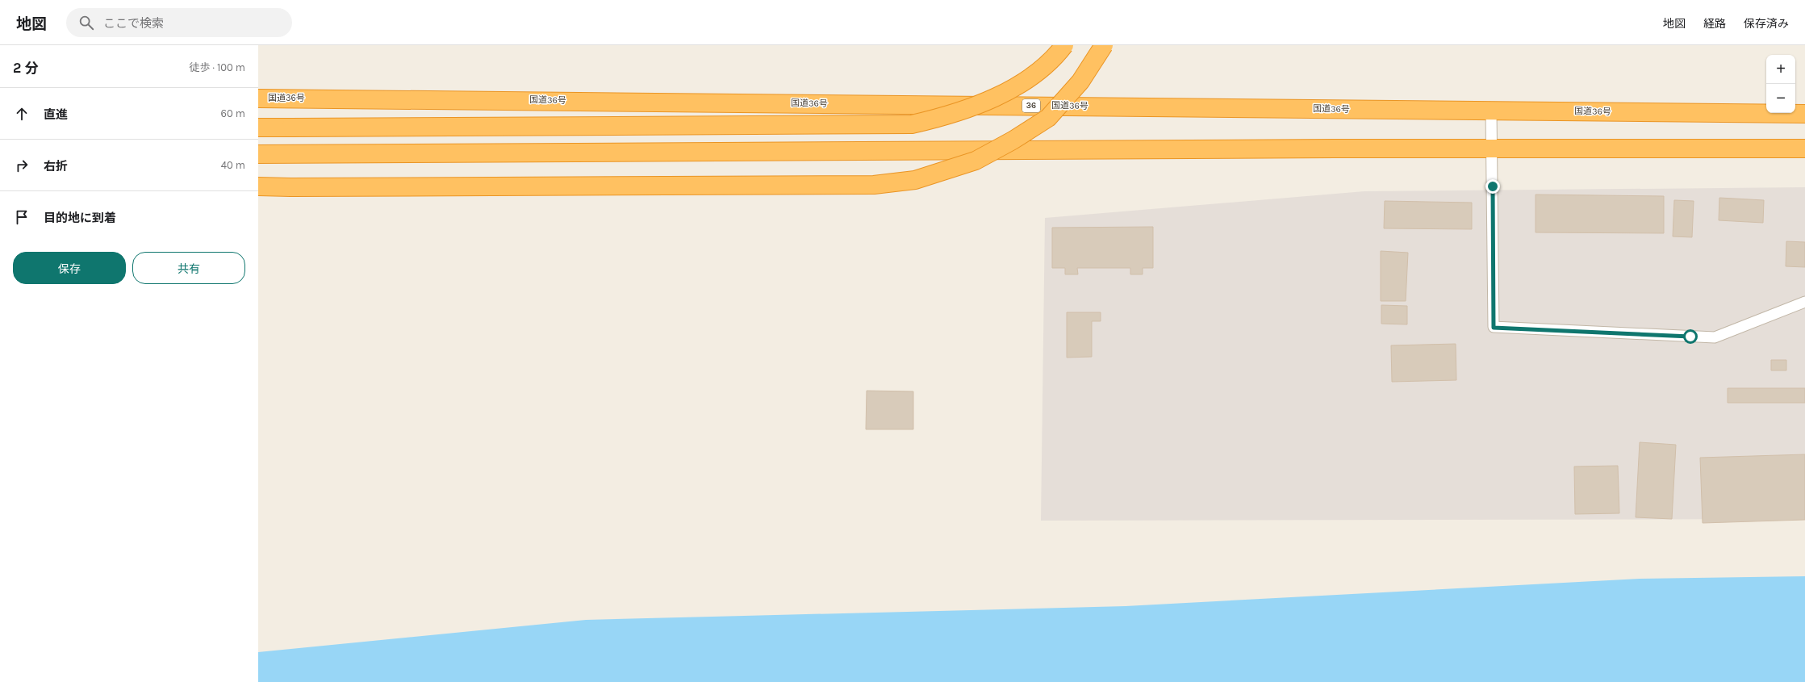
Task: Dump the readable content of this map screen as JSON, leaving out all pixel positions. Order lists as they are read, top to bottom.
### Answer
{
  "streets": {
    "highway": ["国道36号", "36"]
  },
  "page": {
    "header": "地図",
    "search": "ここで検索",
    "nav": ["地図", "経路", "保存済み"],
    "heading": ["2 分", "徒歩 · 100 m"],
    "map_buttons": ["+", "−"],
    "list": [
      ["直進", "60 m"],
      ["右折", "40 m"],
      "目的地に到着"
    ],
    "buttons": ["保存", "共有"]
  }
}
